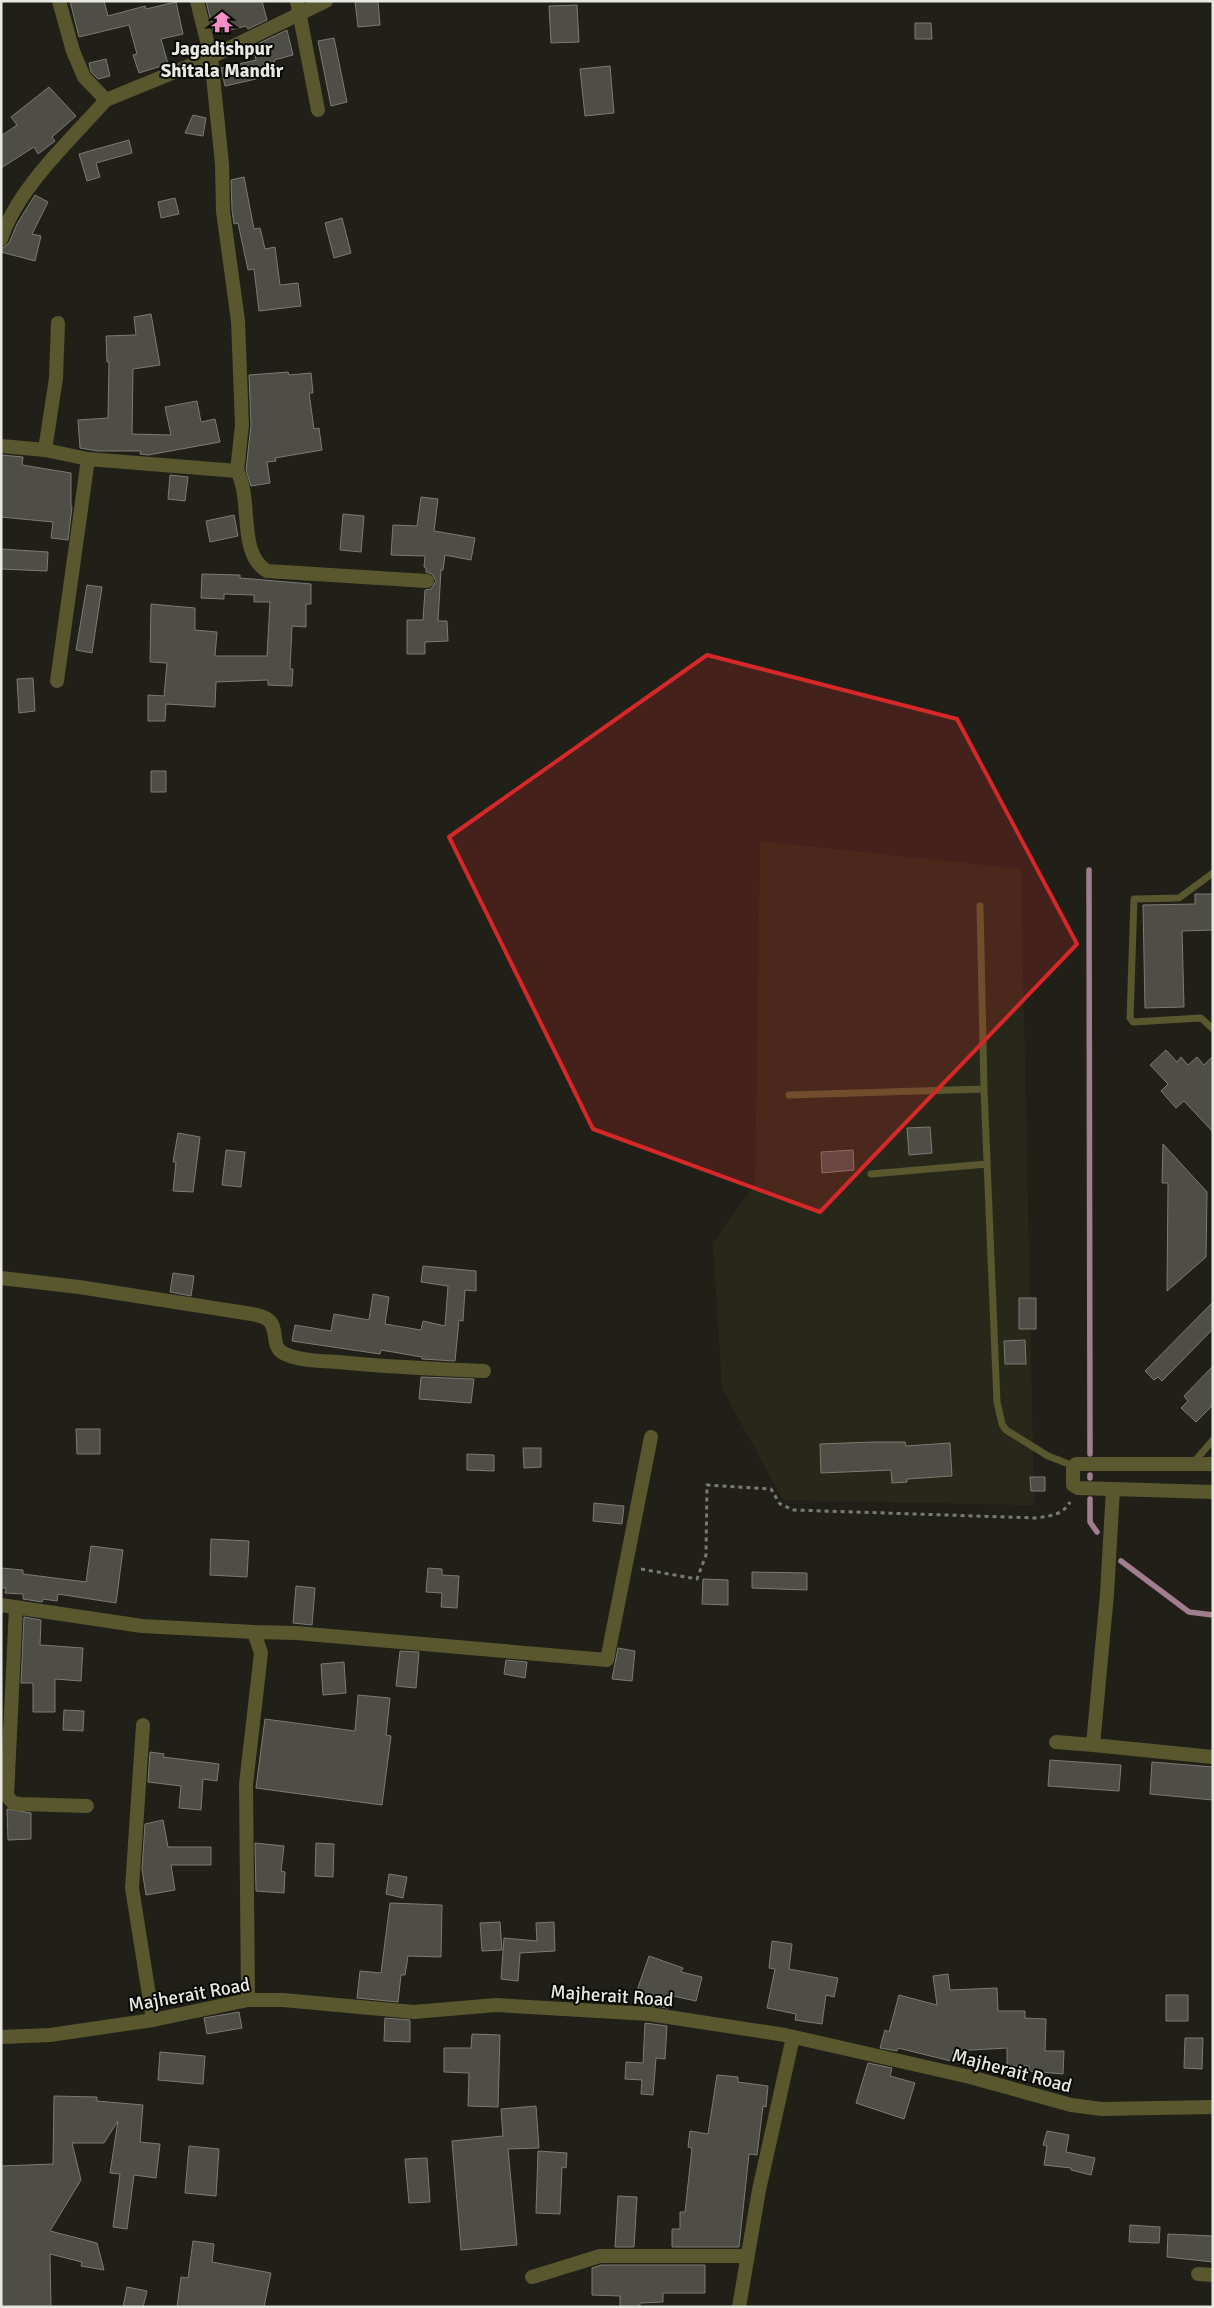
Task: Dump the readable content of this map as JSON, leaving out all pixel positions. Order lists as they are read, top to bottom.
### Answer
{
  "streets": {
    "street": ["Majherait Road"]
  },
  "places": {
    "temple": ["Jagadishpur Shitala Mandir"]
  }
}
